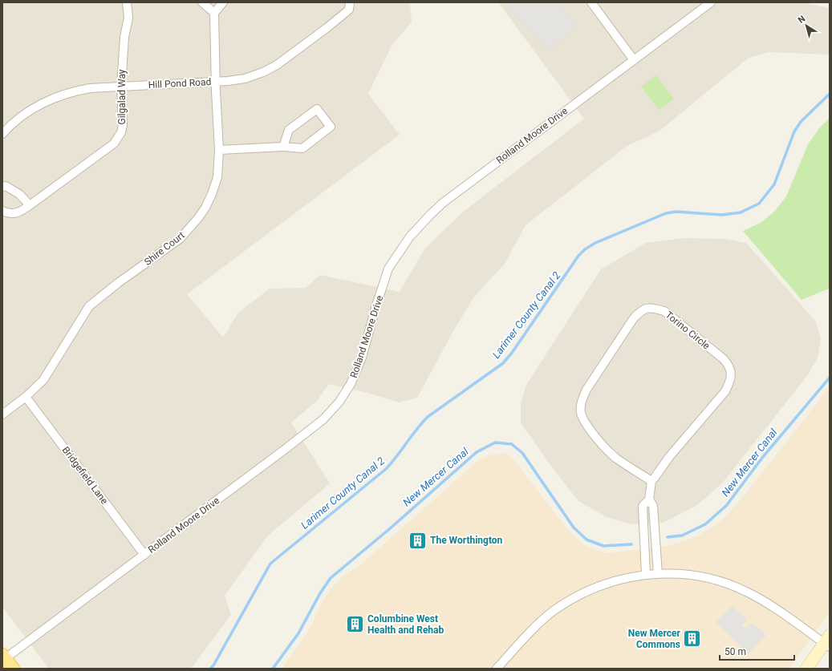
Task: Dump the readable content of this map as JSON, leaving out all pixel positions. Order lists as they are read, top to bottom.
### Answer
{
  "streets": {
    "street": [
      "Hill Pond Road",
      "Gilgalad Way",
      "Rolland Moore Drive",
      "Shire Court",
      "Torino Circle",
      "Bridgefield Lane"
    ]
  },
  "crossings": [
    ["Hill Pond Road", "Gilgalad Way"],
    ["Hill Pond Road", "Shire Court"],
    ["Rolland Moore Drive", "Bridgefield Lane"],
    ["Shire Court", "Bridgefield Lane"]
  ],
  "water": ["Larimer County Canal 2", "New Mercer Canal"],
  "places": {
    "building": ["The Worthington", "Columbine West Health and Rehab", "New Mercer Commons"]
  },
  "scale_bar": "50 m",
  "north": "top left"
}
